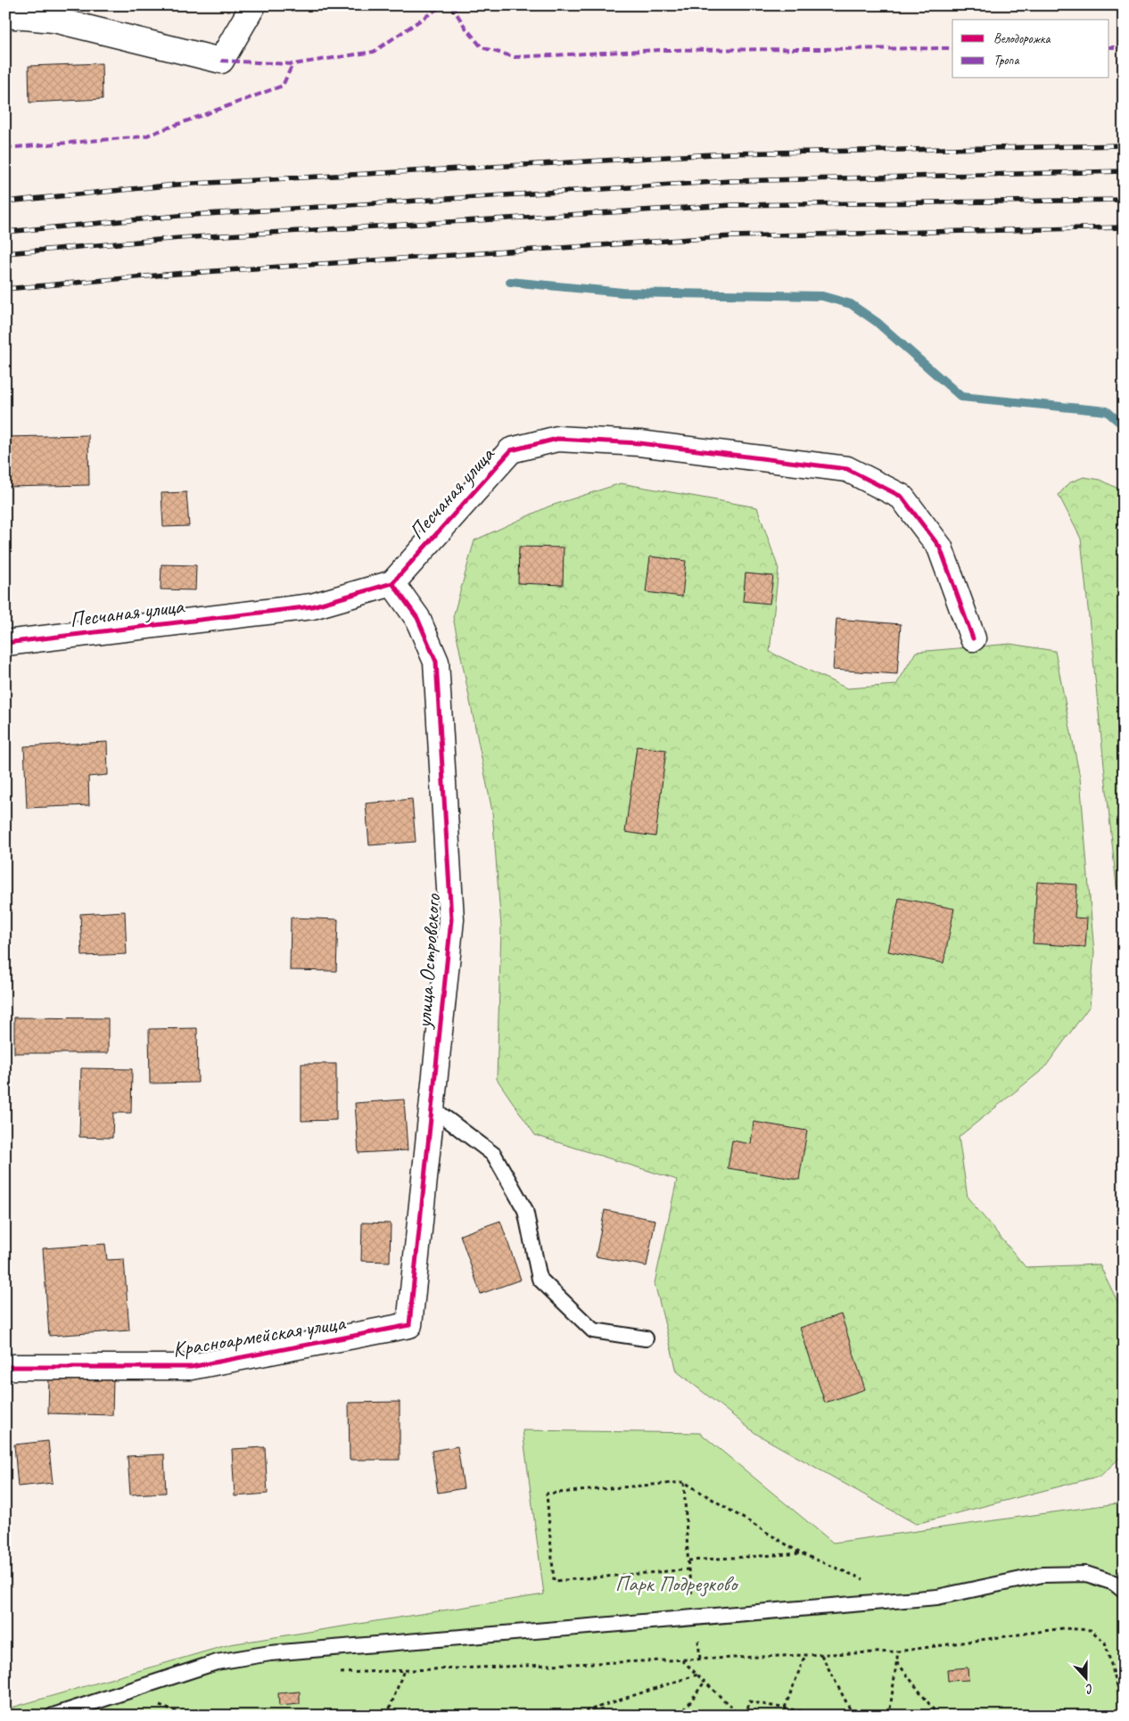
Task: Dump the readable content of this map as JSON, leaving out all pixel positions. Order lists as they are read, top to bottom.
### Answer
{
  "streets": {
    "street": ["Песчаная улица", "улица Островского", "Красноармейская улица"]
  },
  "crossings": [
    ["Песчаная улица", "улица Островского"],
    ["улица Островского", "Красноармейская улица"]
  ],
  "parks": ["Парк Подрезково"],
  "legend": ["Велодорожка", "Тропа"],
  "north": "bottom"
}
